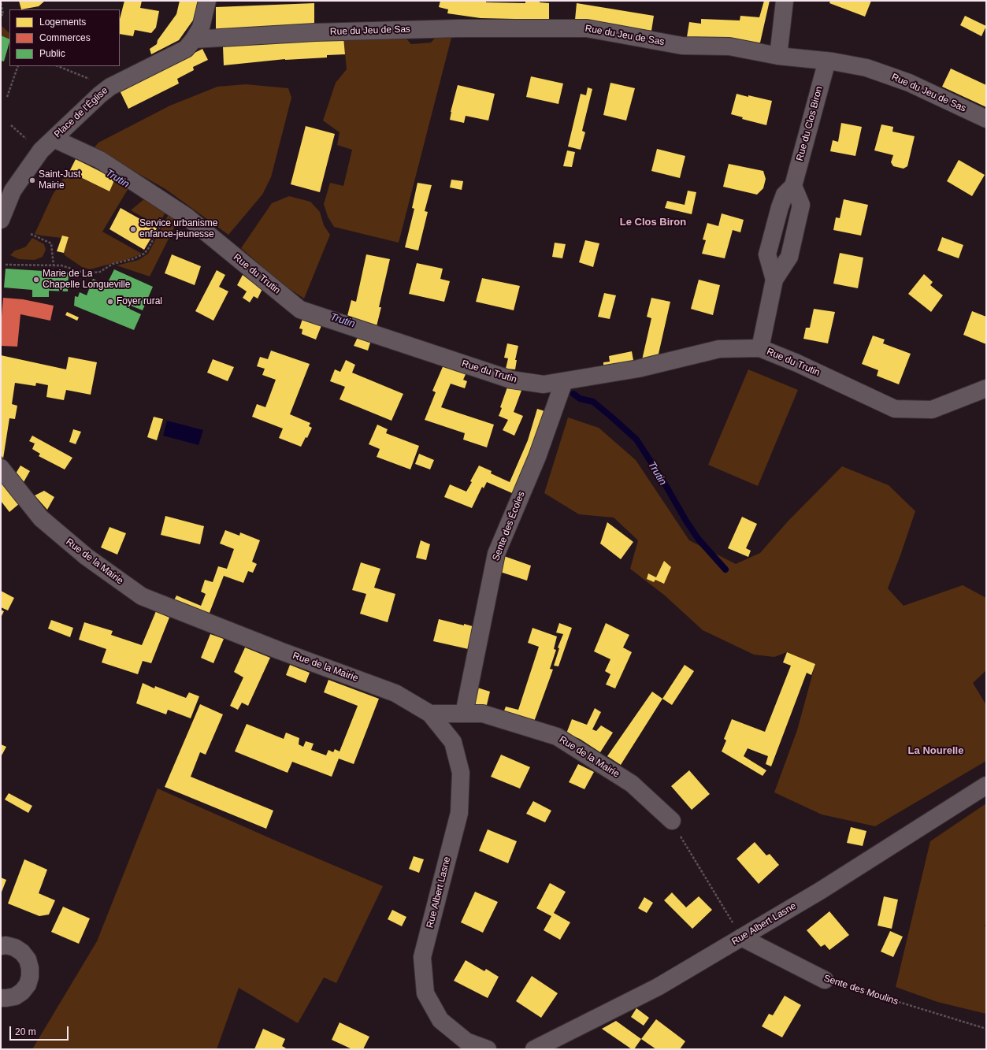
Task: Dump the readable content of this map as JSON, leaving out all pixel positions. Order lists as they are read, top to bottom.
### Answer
{
  "streets": {
    "street": [
      "Rue du Jeu de Sas",
      "Place de l'Église",
      "Rue du Clos Biron",
      "Rue du Trutin",
      "Sente des Écoles",
      "Rue de la Mairie",
      "Rue Albert Lasne",
      "Sente des Moulins"
    ]
  },
  "crossings": [
    ["Rue du Jeu de Sas", "Place de l'Église"],
    ["Rue du Jeu de Sas", "Rue du Clos Biron"],
    ["Place de l'Église", "Rue du Trutin"],
    ["Rue du Clos Biron", "Rue du Trutin"],
    ["Rue du Trutin", "Sente des Écoles"],
    ["Sente des Écoles", "Rue de la Mairie"],
    ["Rue de la Mairie", "Rue Albert Lasne"],
    ["Rue Albert Lasne", "Sente des Moulins"]
  ],
  "districts": ["Le Clos Biron", "La Nourelle"],
  "water": ["Trutin"],
  "places": [
    "Saint-Just Mairie",
    "Service urbanisme enfance-jeunesse",
    "Marie de La Chapelle Longueville",
    "Foyer rural"
  ],
  "legend": ["Logements", "Commerces", "Public"],
  "scale_bar": "20 m"
}
